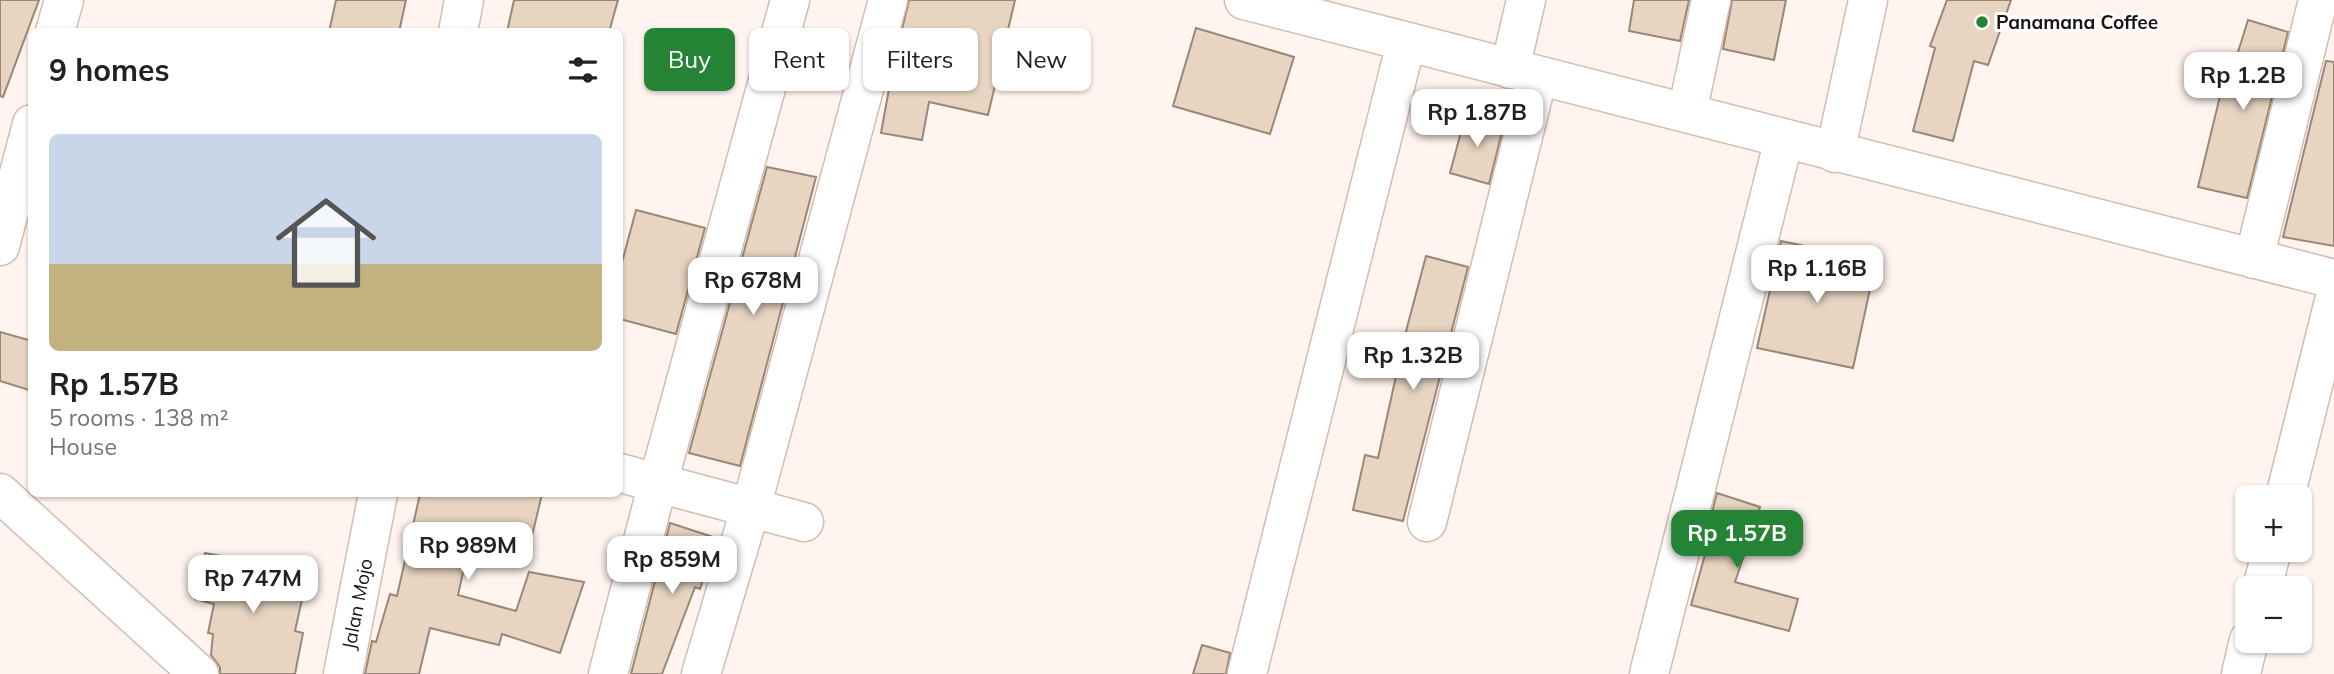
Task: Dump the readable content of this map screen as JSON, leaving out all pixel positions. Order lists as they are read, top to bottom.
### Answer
{
  "streets": {
    "street": ["Jalan Mojo"]
  },
  "places": ["Panamana Coffee"],
  "page": {
    "chip": [
      "Buy",
      "Rent",
      "Filters",
      "New"
    ],
    "heading": "9 homes",
    "price": [
      "Rp 1.2B",
      "Rp 1.87B",
      "Rp 1.16B",
      "Rp 678M",
      "Rp 1.32B",
      "Rp 1.57B",
      "Rp 989M",
      "Rp 859M",
      "Rp 747M"
    ],
    "list": [
      {
        "name": "Rp 1.57B",
        "note": "5 rooms · 138 m² · House"
      }
    ],
    "map_buttons": ["+", "−"]
  }
}
